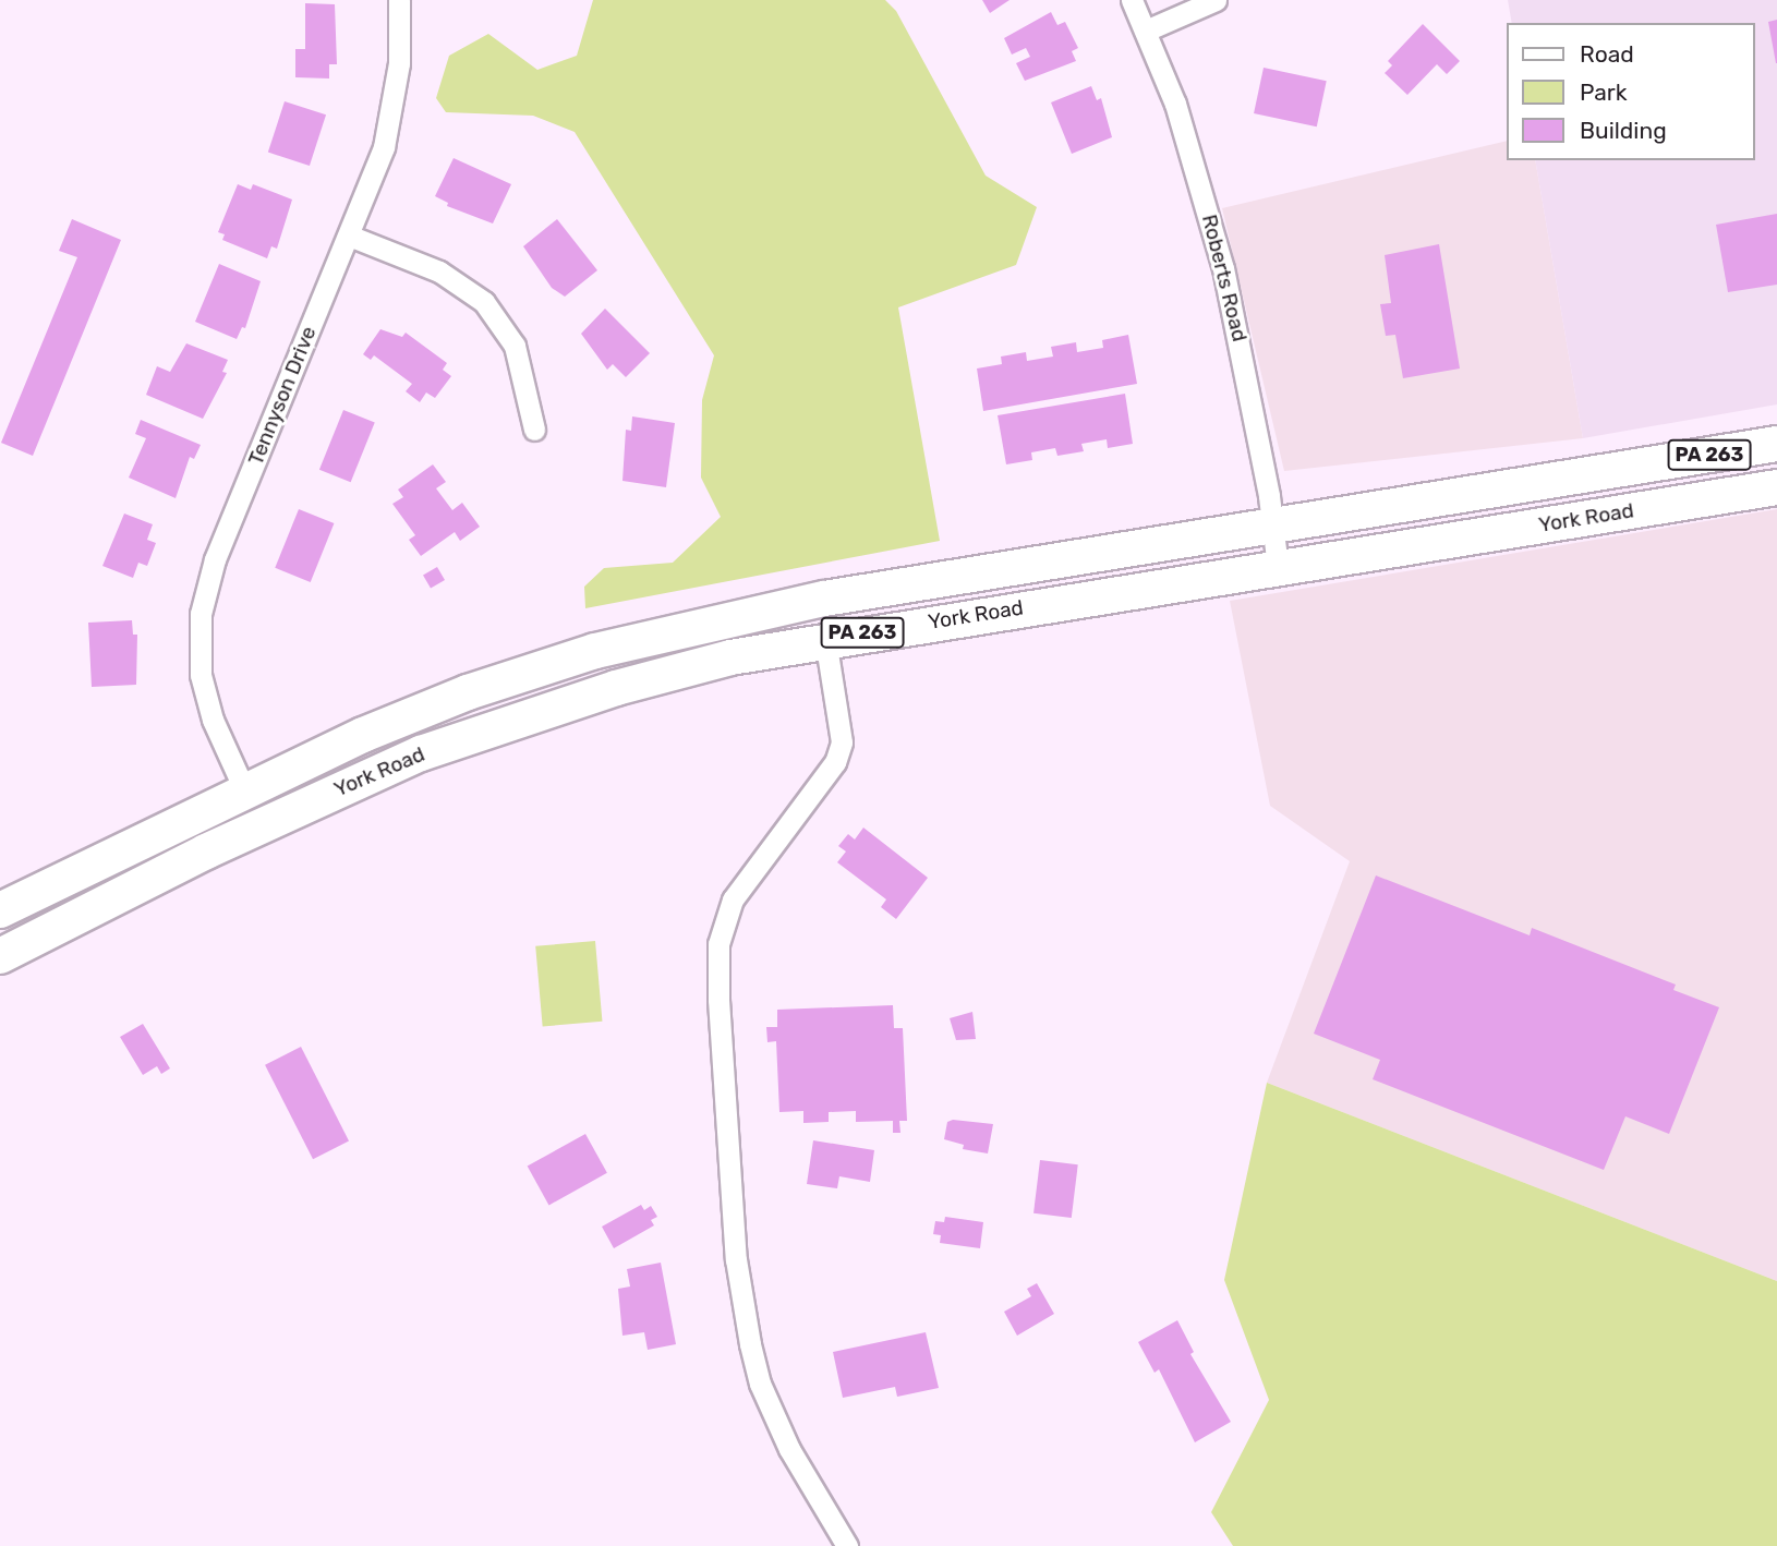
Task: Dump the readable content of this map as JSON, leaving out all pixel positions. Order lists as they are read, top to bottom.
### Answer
{
  "streets": {
    "highway": ["PA 263", "York Road"],
    "street": ["Roberts Road", "Tennyson Drive"]
  },
  "crossings": [
    ["Roberts Road", "York Road"],
    ["Tennyson Drive", "York Road"]
  ],
  "legend": ["Road", "Park", "Building"]
}
